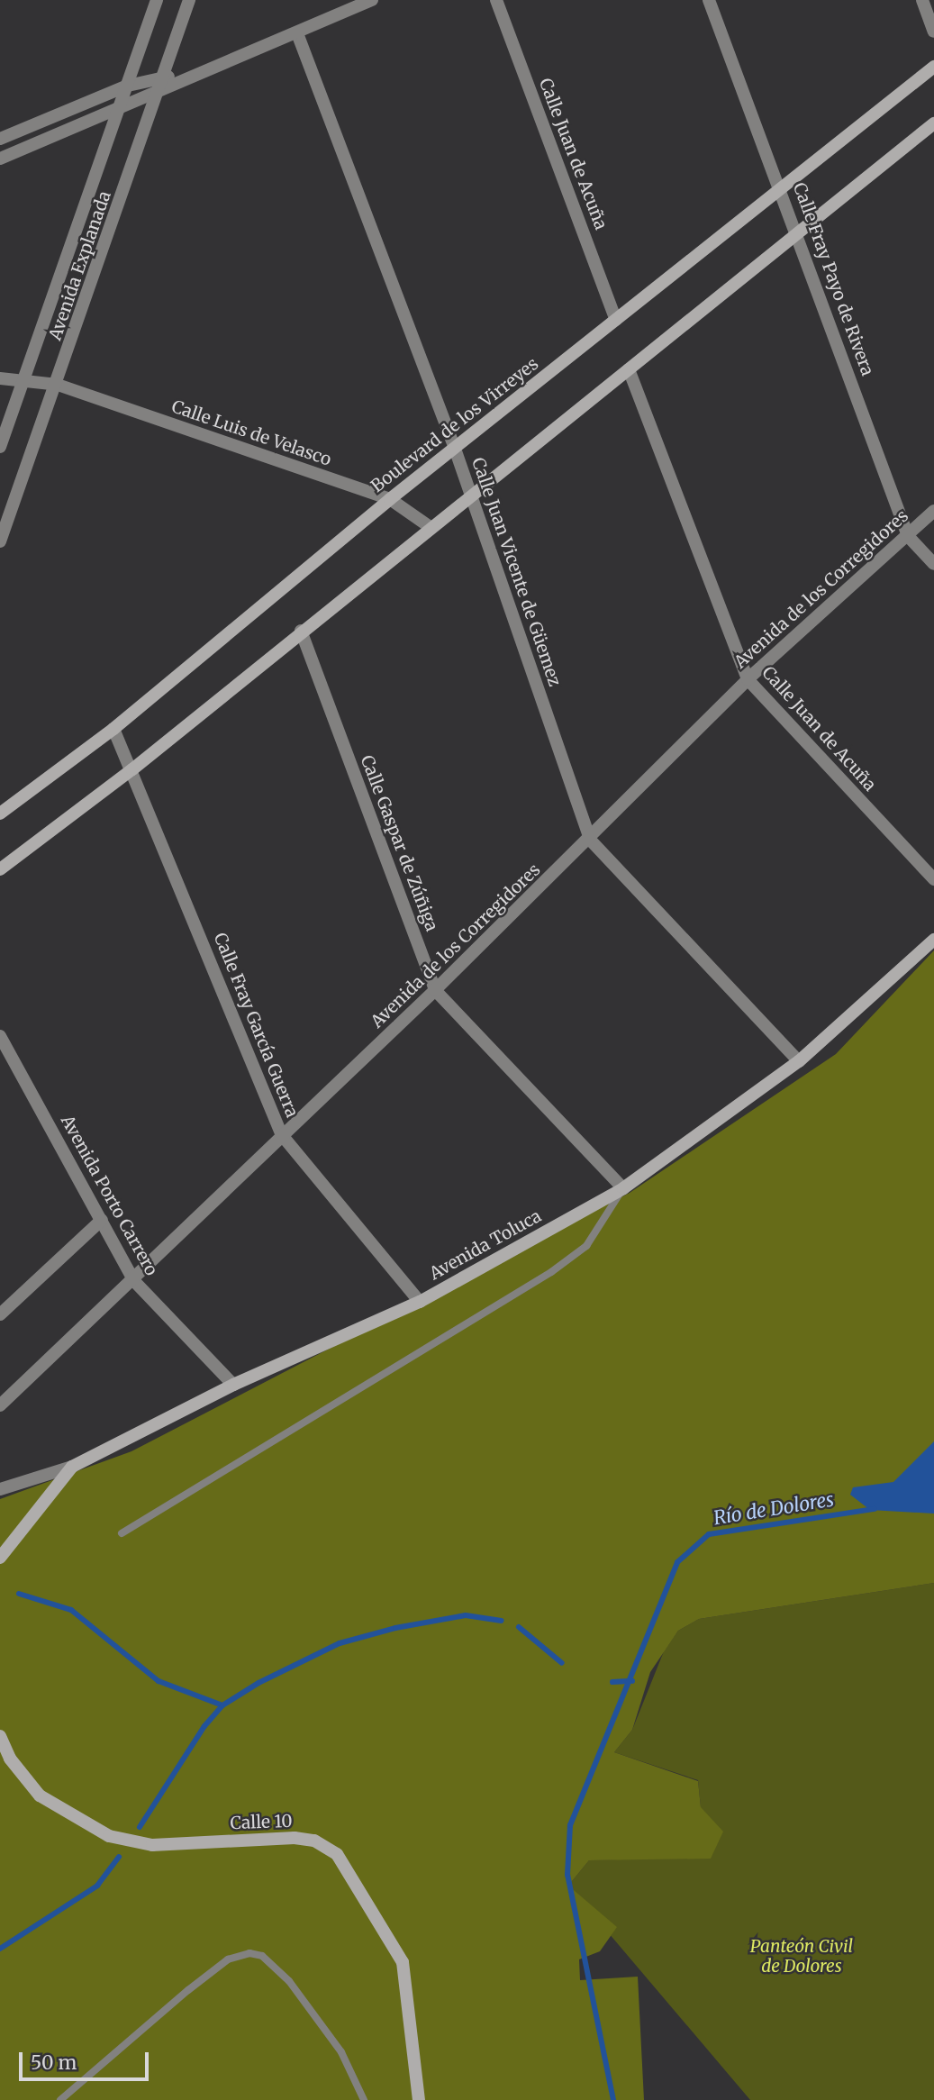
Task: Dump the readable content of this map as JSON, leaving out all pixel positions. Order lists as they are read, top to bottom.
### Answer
{
  "streets": {
    "street": [
      "Calle Juan de Acuña",
      "Avenida Explanada",
      "Calle Fray Payo de Rivera",
      "Boulevard de los Virreyes",
      "Calle Luis de Velasco",
      "Calle Juan Vicente de Güemez",
      "Avenida de los Corregidores",
      "Calle Gaspar de Zúñiga",
      "Calle Fray García Guerra",
      "Avenida Porto Carrero",
      "Avenida Toluca",
      "Calle 10"
    ]
  },
  "crossings": [
    ["Calle Juan de Acuña", "Boulevard de los Virreyes"],
    ["Calle Juan de Acuña", "Avenida de los Corregidores"],
    ["Avenida Explanada", "Calle Luis de Velasco"],
    ["Calle Fray Payo de Rivera", "Boulevard de los Virreyes"],
    ["Calle Fray Payo de Rivera", "Avenida de los Corregidores"],
    ["Boulevard de los Virreyes", "Calle Luis de Velasco"],
    ["Boulevard de los Virreyes", "Calle Juan Vicente de Güemez"],
    ["Boulevard de los Virreyes", "Calle Fray García Guerra"],
    ["Calle Juan Vicente de Güemez", "Avenida de los Corregidores"],
    ["Calle Juan Vicente de Güemez", "Avenida Toluca"],
    ["Avenida de los Corregidores", "Calle Gaspar de Zúñiga"],
    ["Avenida de los Corregidores", "Calle Fray García Guerra"],
    ["Avenida de los Corregidores", "Avenida Porto Carrero"],
    ["Calle Gaspar de Zúñiga", "Avenida Toluca"],
    ["Calle Fray García Guerra", "Avenida Toluca"],
    ["Avenida Porto Carrero", "Avenida Toluca"]
  ],
  "water": ["Río de Dolores"],
  "parks": ["Panteón Civil de Dolores"],
  "scale_bar": "50 m"
}
